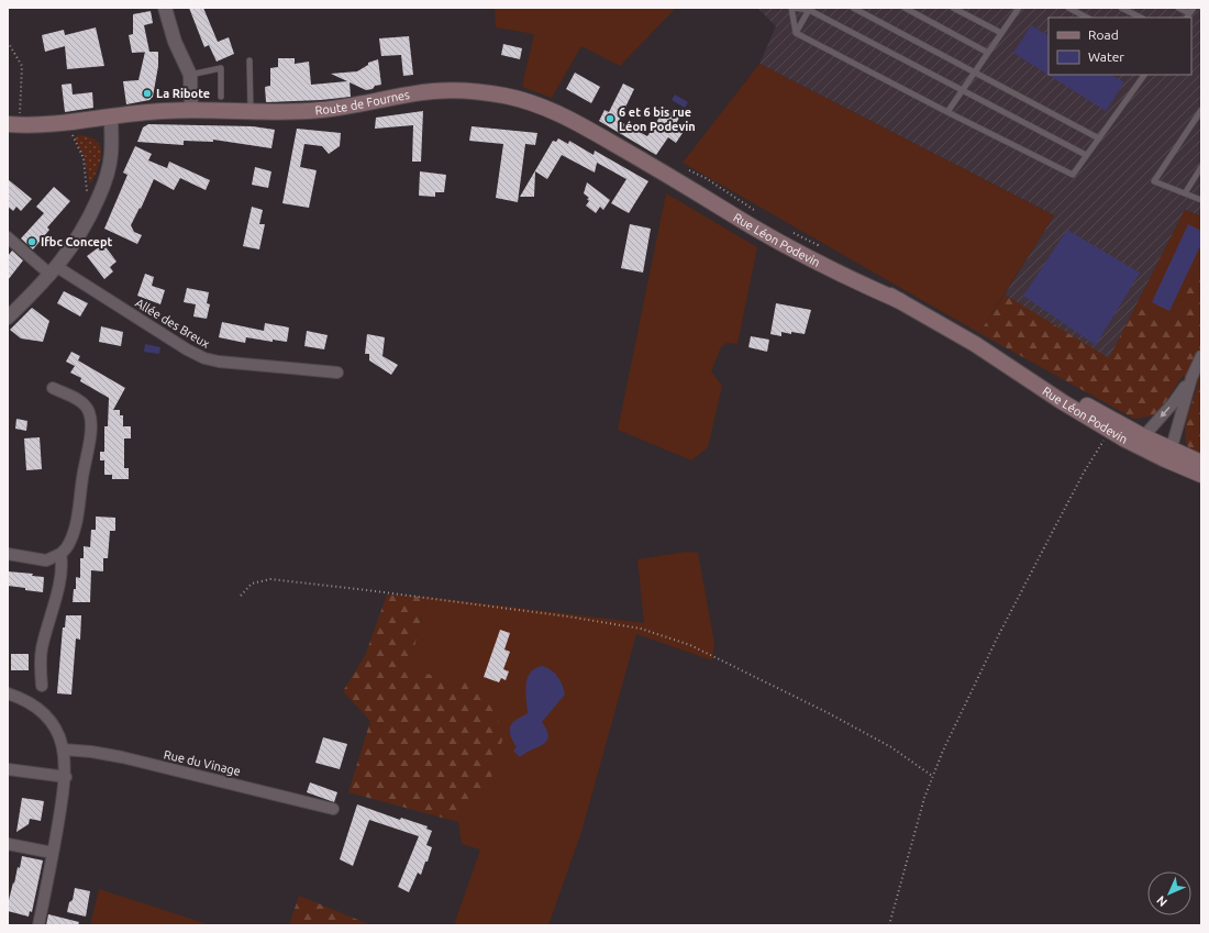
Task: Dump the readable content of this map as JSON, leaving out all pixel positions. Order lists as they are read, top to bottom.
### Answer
{
  "streets": {
    "main road": ["Route de Fournes", "Rue Léon Podevin"],
    "street": ["Allée des Breux", "Rue du Vinage"]
  },
  "crossings": [
    ["Route de Fournes", "Rue Léon Podevin"]
  ],
  "places": ["La Ribote", "6 et 6 bis rue Léon Podevin", "Ifbc Concept"],
  "legend": ["Road", "Water"],
  "north": "bottom left"
}
